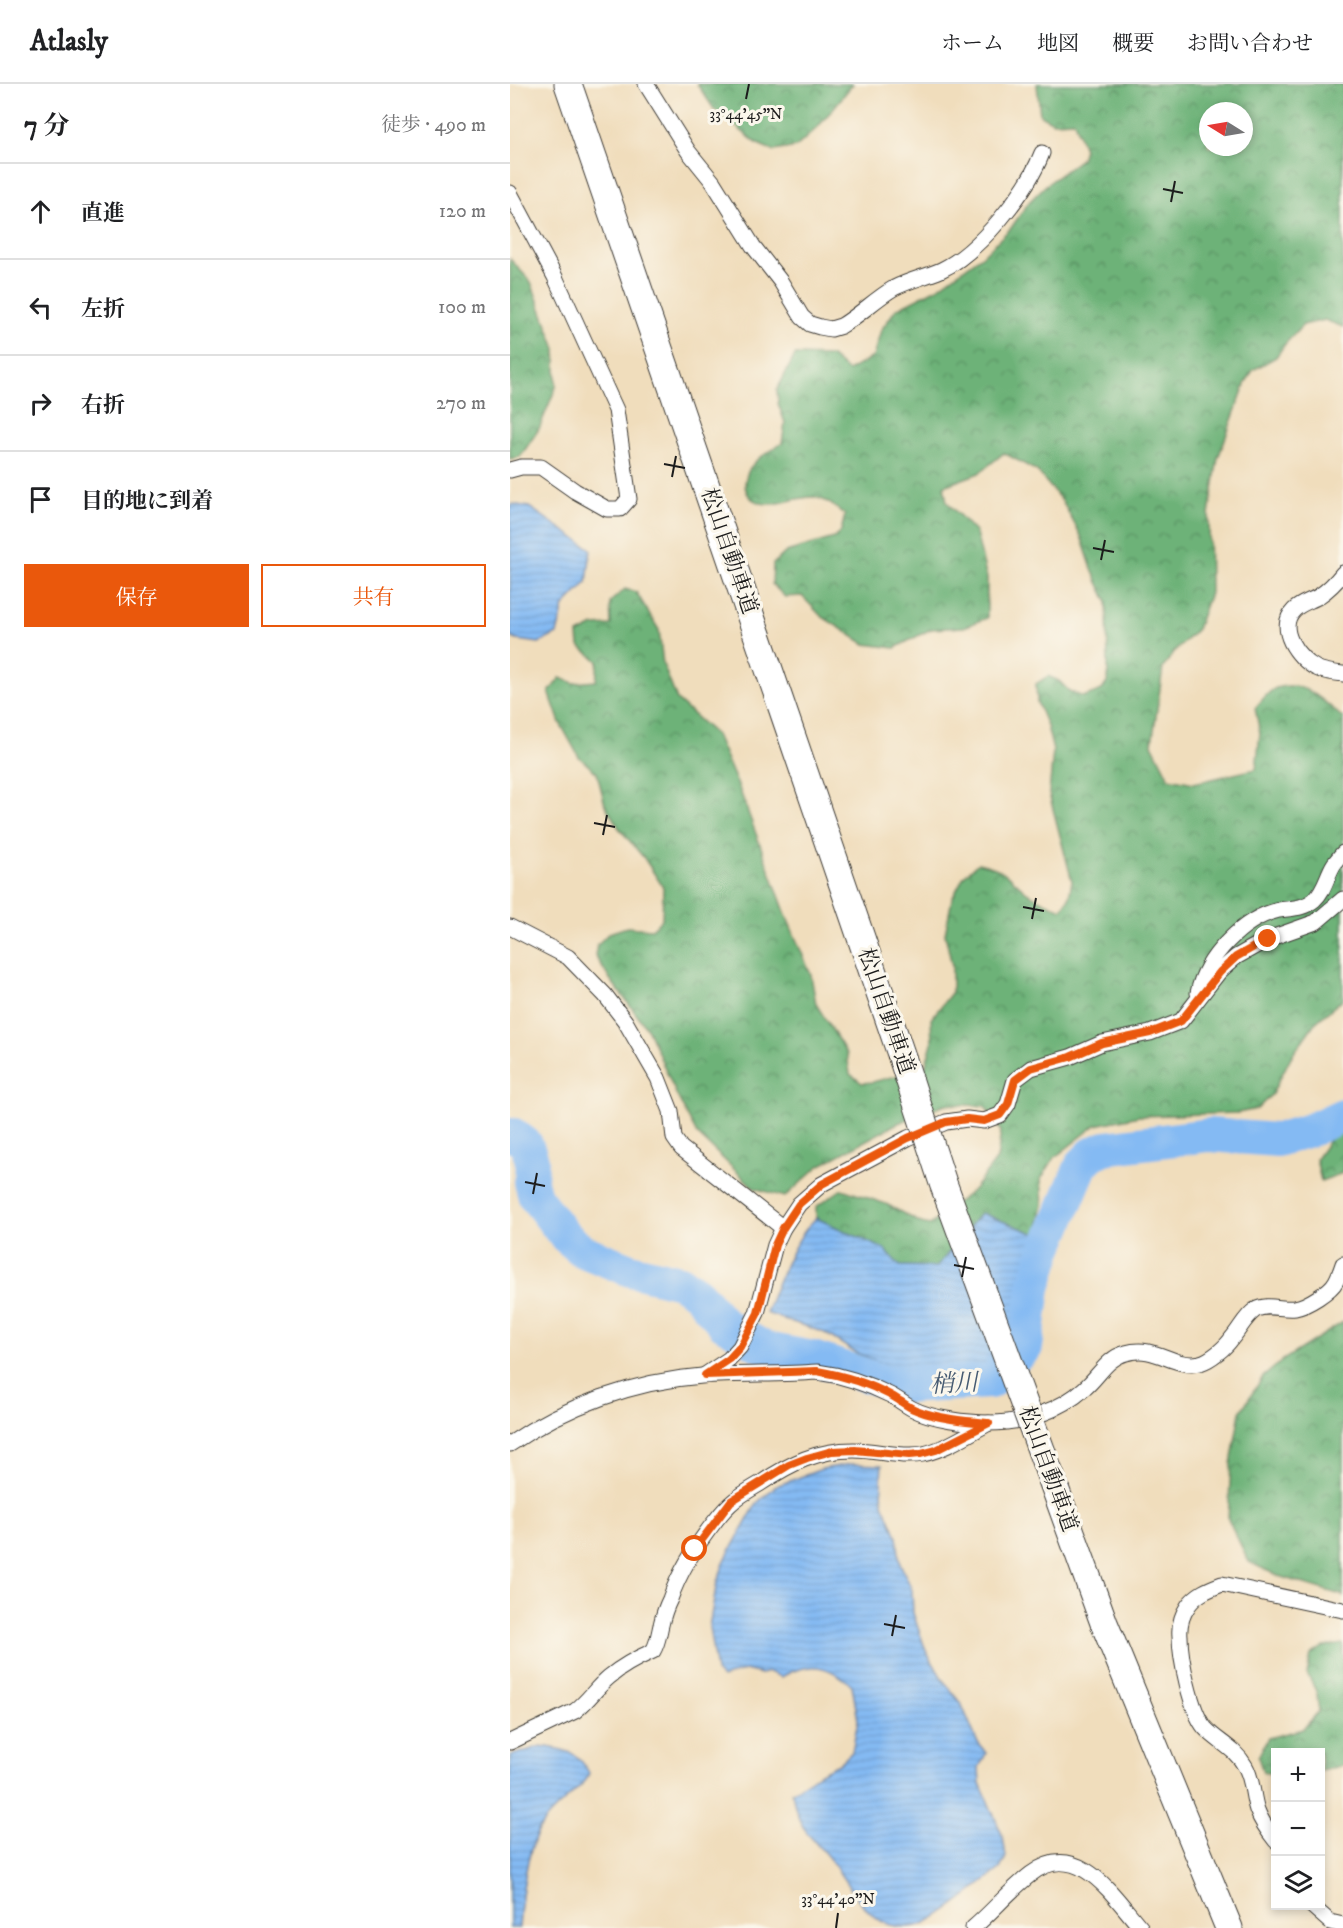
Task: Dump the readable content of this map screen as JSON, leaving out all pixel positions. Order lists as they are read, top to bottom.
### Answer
{
  "streets": {
    "highway": ["松山自動車道"]
  },
  "water": ["梢川"],
  "north": "left",
  "page": {
    "header": "Atlasly",
    "nav": [
      "ホーム",
      "地図",
      "概要",
      "お問い合わせ"
    ],
    "heading": ["7 分", "徒歩 · 490 m"],
    "list": [
      ["直進", "120 m"],
      ["左折", "100 m"],
      ["右折", "270 m"],
      "目的地に到着"
    ],
    "buttons": ["保存", "共有"],
    "map_buttons": ["+", "−"]
  },
  "coordinates": ["33°44'45\"N", "33°44'40\"N"]
}
